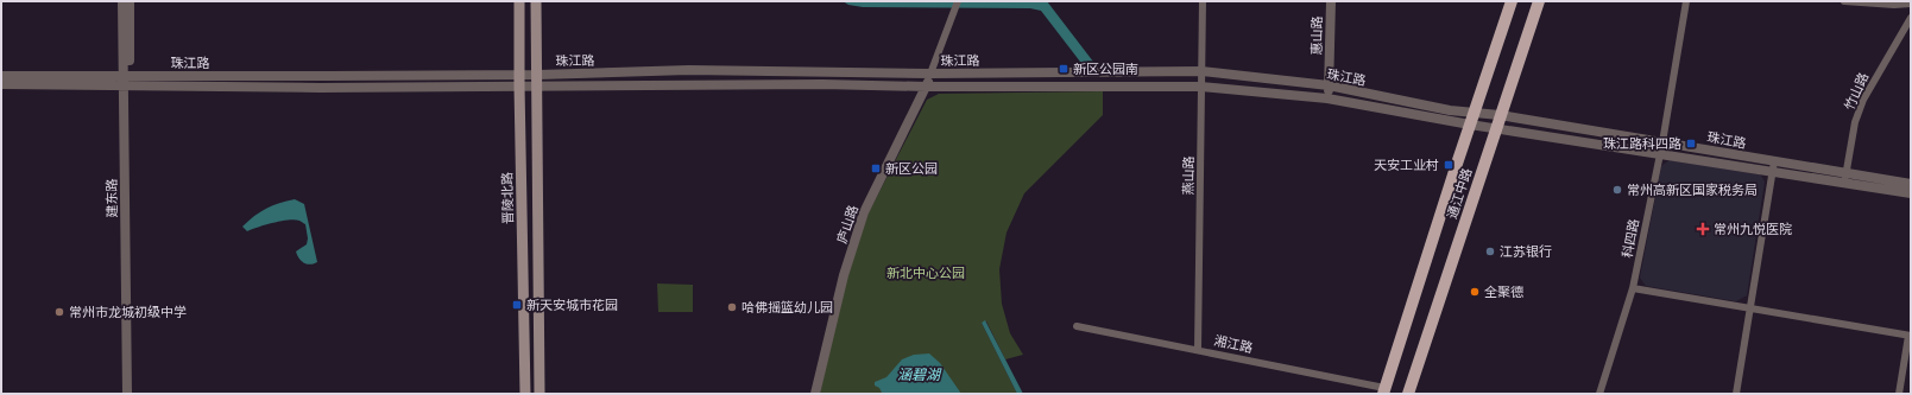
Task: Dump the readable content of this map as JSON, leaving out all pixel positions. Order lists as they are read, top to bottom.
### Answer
{
  "streets": {
    "main road": ["通江中路", "晋陵北路"],
    "street": [
      "惠山路",
      "珠江路",
      "竹山路",
      "燕山路",
      "建东路",
      "庐山路",
      "科四路",
      "湘江路"
    ]
  },
  "crossings": [
    ["惠山路", "珠江路"],
    ["珠江路", "竹山路"],
    ["珠江路", "燕山路"],
    ["珠江路", "通江中路"],
    ["珠江路", "建东路"],
    ["珠江路", "晋陵北路"],
    ["珠江路", "庐山路"],
    ["珠江路", "科四路"],
    ["燕山路", "湘江路"],
    ["通江中路", "湘江路"]
  ],
  "water": ["涵碧湖"],
  "parks": ["新北中心公园"],
  "places": {
    "transit": [
      "新区公园南",
      "珠江路科四路",
      "天安工业村",
      "新区公园",
      "新天安城市花园"
    ],
    "other": [
      "常州高新区国家税务局",
      "江苏银行",
      "全聚德",
      "哈佛摇篮幼儿园",
      "常州市龙城初级中学"
    ],
    "health": ["常州九悦医院"]
  }
}
